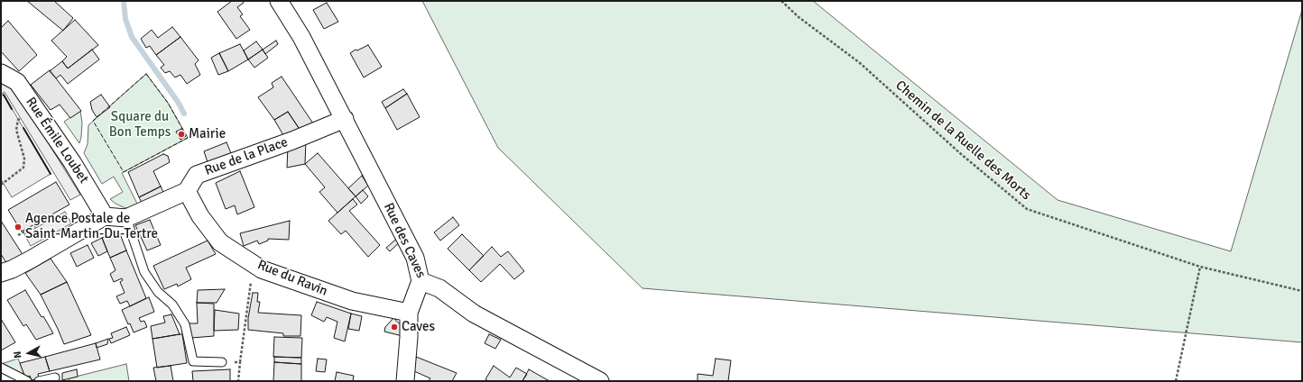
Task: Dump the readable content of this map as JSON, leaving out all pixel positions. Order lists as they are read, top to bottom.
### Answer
{
  "streets": {
    "street": [
      "Rue Émile Loubet",
      "Rue de la Place",
      "Rue des Caves",
      "Rue du Ravin"
    ],
    "path": ["Chemin de la Ruelle des Morts"]
  },
  "crossings": [
    ["Rue de la Place", "Rue des Caves"],
    ["Rue de la Place", "Rue du Ravin"]
  ],
  "parks": ["Square du Bon Temps"],
  "places": ["Mairie", "Agence Postale de Saint-Martin-Du-Tertre", "Caves"],
  "north": "left"
}
